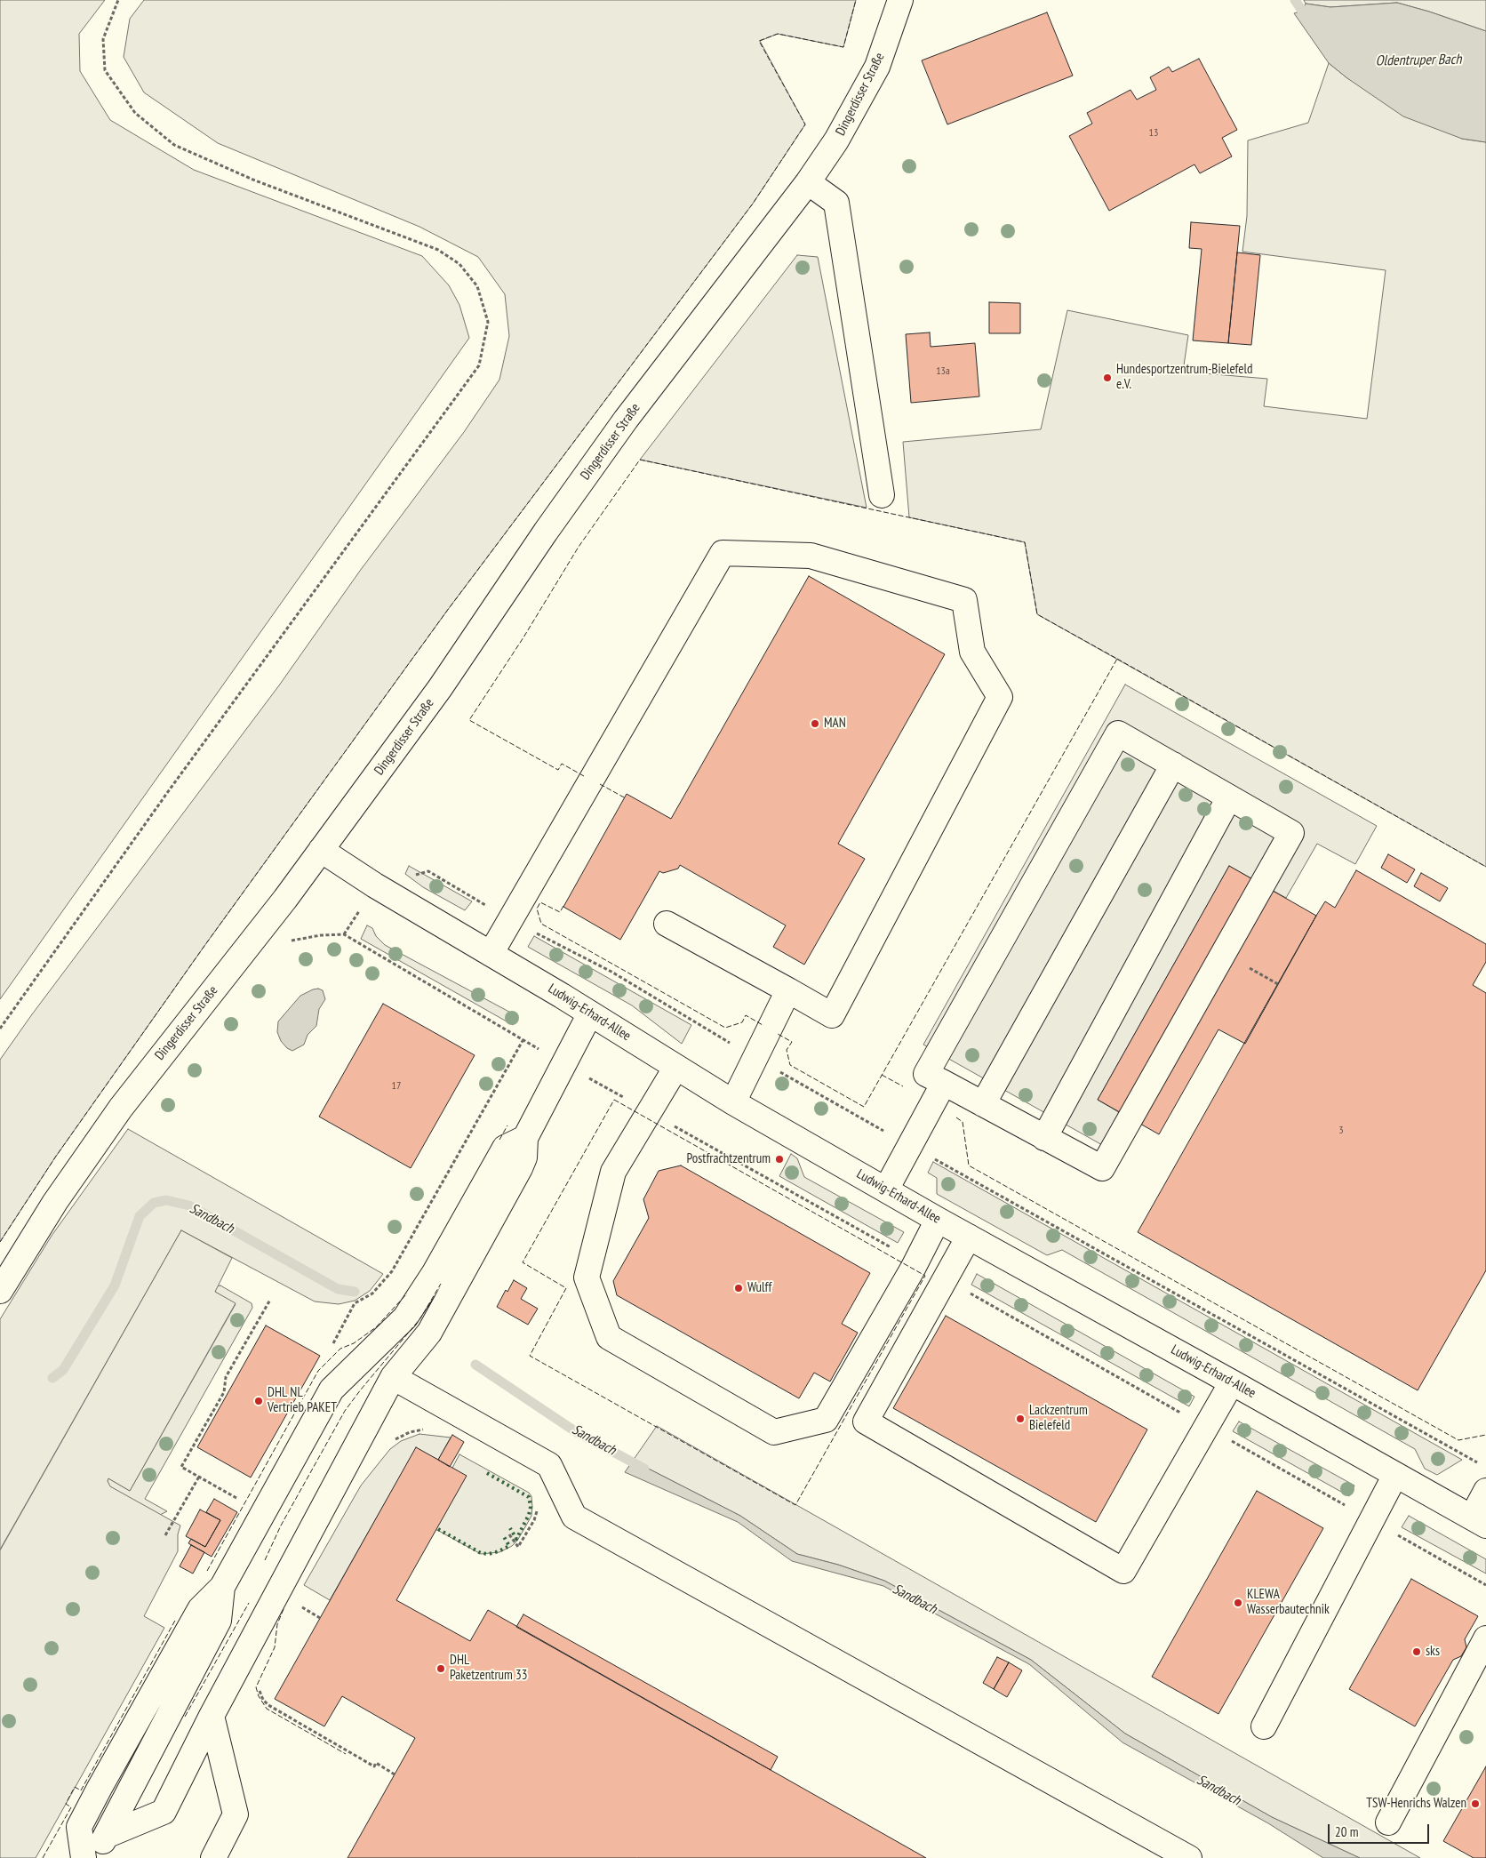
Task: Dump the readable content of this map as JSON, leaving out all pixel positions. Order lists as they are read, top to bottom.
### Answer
{
  "streets": {
    "street": ["Dingerdisser Straße", "Ludwig-Erhard-Allee"]
  },
  "crossings": [
    ["Dingerdisser Straße", "Ludwig-Erhard-Allee"]
  ],
  "water": ["Oldentruper Bach", "Sandbach"],
  "places": [
    "Hundesportzentrum-Bielefeld e.V.",
    "MAN",
    "Postfrachtzentrum",
    "Wulff",
    "DHL NL Vertrieb PAKET",
    "Lackzentrum Bielefeld",
    "KLEWA Wasserbautechnik",
    "sks",
    "DHL Paketzentrum 33",
    "TSW-Henrichs Walzen"
  ],
  "house_numbers": [
    "13",
    "13a",
    "17",
    "3"
  ],
  "scale_bar": "20 m"
}
